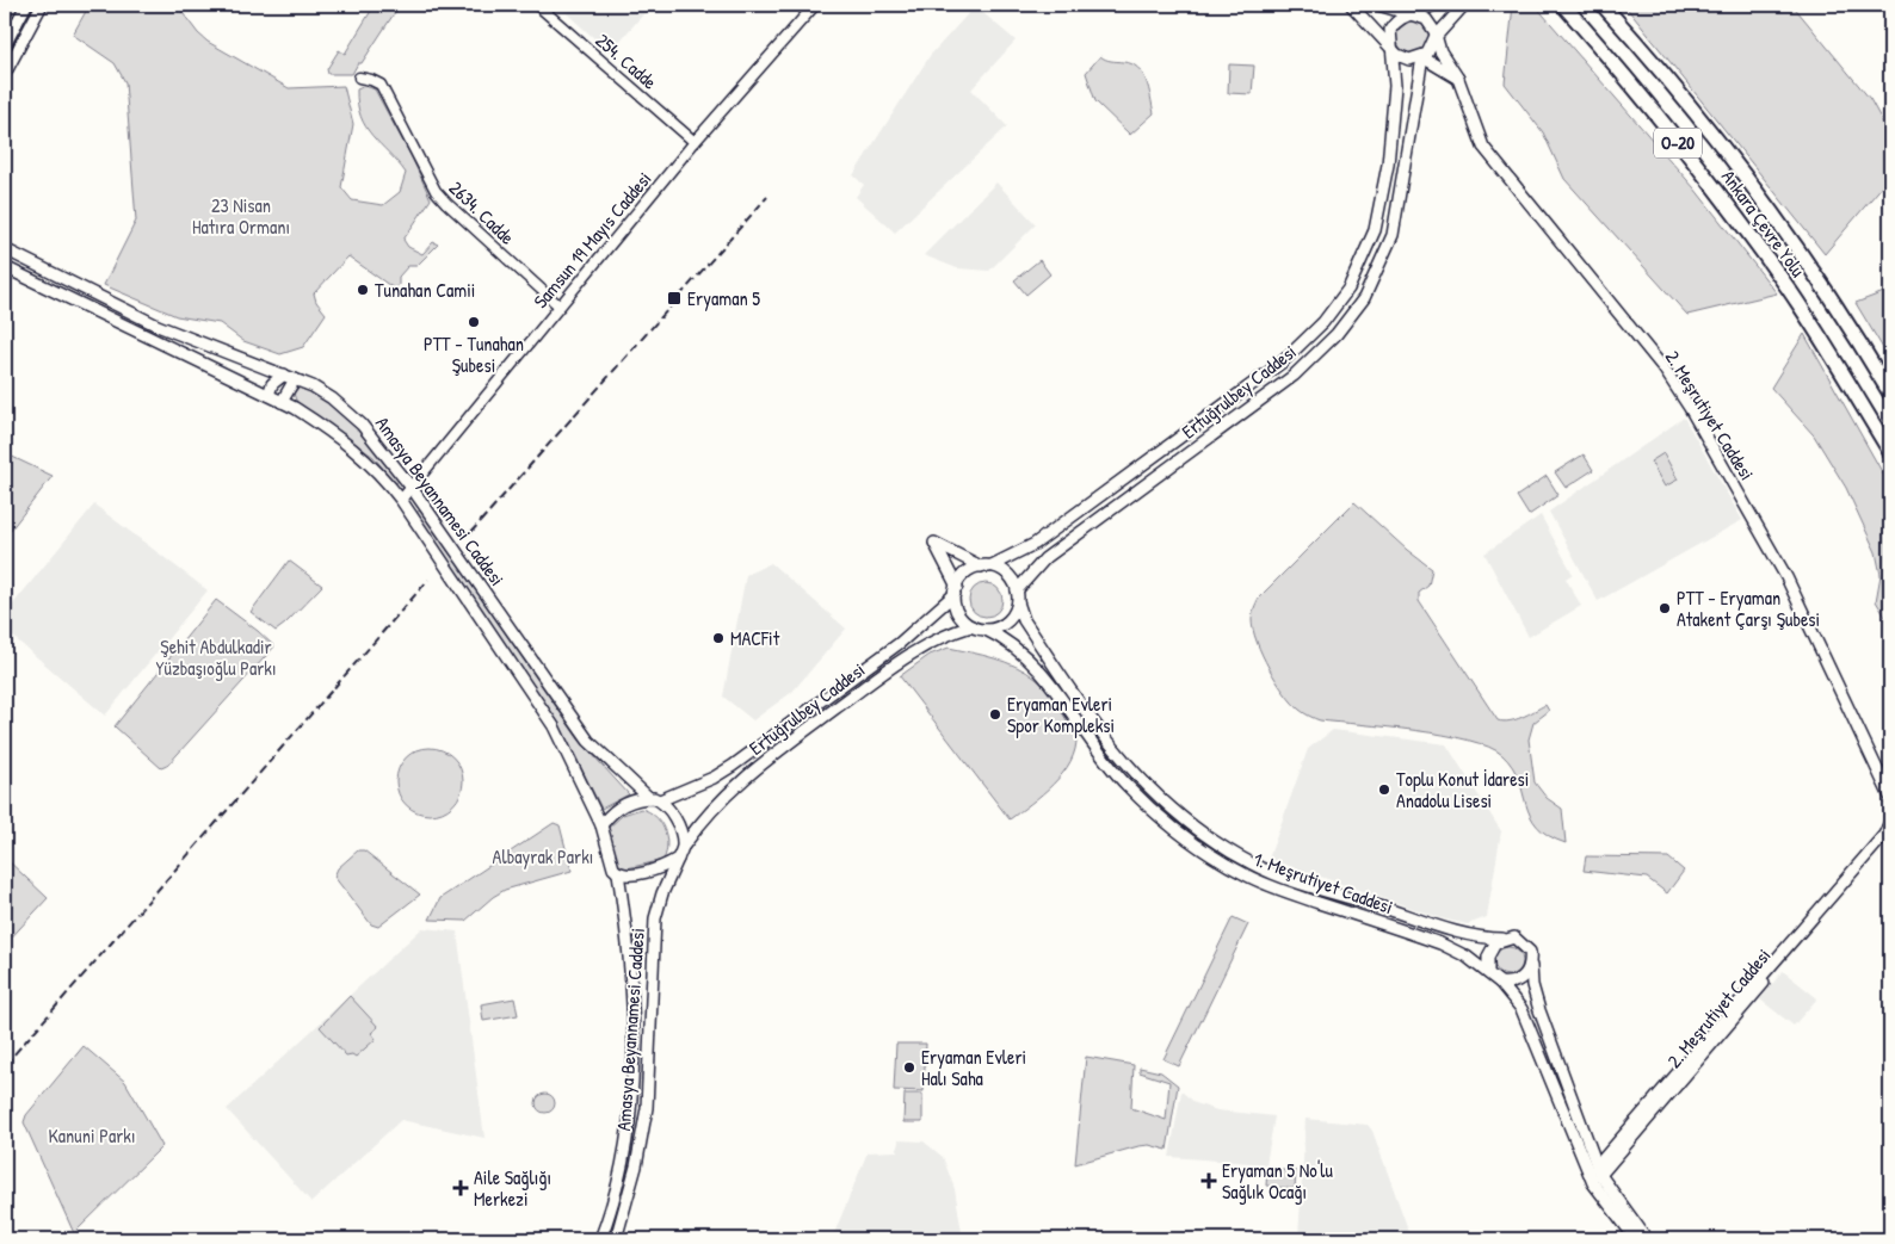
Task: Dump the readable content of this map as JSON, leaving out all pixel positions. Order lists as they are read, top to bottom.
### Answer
{
  "streets": {
    "highway": ["O-20", "Ankara Çevre Yolu"],
    "main road": [
      "Ertuğrulbey Caddesi",
      "2. Meşrutiyet Caddesi",
      "Amasya Beyannamesi Caddesi",
      "1. Meşrutiyet Caddesi"
    ],
    "street": ["254. Cadde", "2634. Cadde", "Samsun 19 Mayıs Caddesi"]
  },
  "crossings": [
    ["254. Cadde", "Samsun 19 Mayıs Caddesi"],
    ["2634. Cadde", "Samsun 19 Mayıs Caddesi"],
    ["Samsun 19 Mayıs Caddesi", "Amasya Beyannamesi Caddesi"],
    ["Ertuğrulbey Caddesi", "2. Meşrutiyet Caddesi"],
    ["Ertuğrulbey Caddesi", "Amasya Beyannamesi Caddesi"],
    ["Ertuğrulbey Caddesi", "1. Meşrutiyet Caddesi"]
  ],
  "parks": [
    "23 Nisan Hatıra Ormanı",
    "Şehit Abdulkadir Yüzbaşıoğlu Parkı",
    "Albayrak Parkı",
    "Kanuni Parkı"
  ],
  "places": {
    "other": [
      "Tunahan Camii",
      "PTT - Tunahan Şubesi",
      "PTT - Eryaman Atakent Çarşı Şubesi",
      "MACFit",
      "Eryaman Evleri Spor Kompleksi",
      "Toplu Konut İdaresi Anadolu Lisesi",
      "Eryaman Evleri Halı Saha"
    ],
    "transit": ["Eryaman 5"],
    "health": ["Eryaman 5 No'lu Sağlık Ocağı", "Aile Sağlığı Merkezi"]
  }
}
